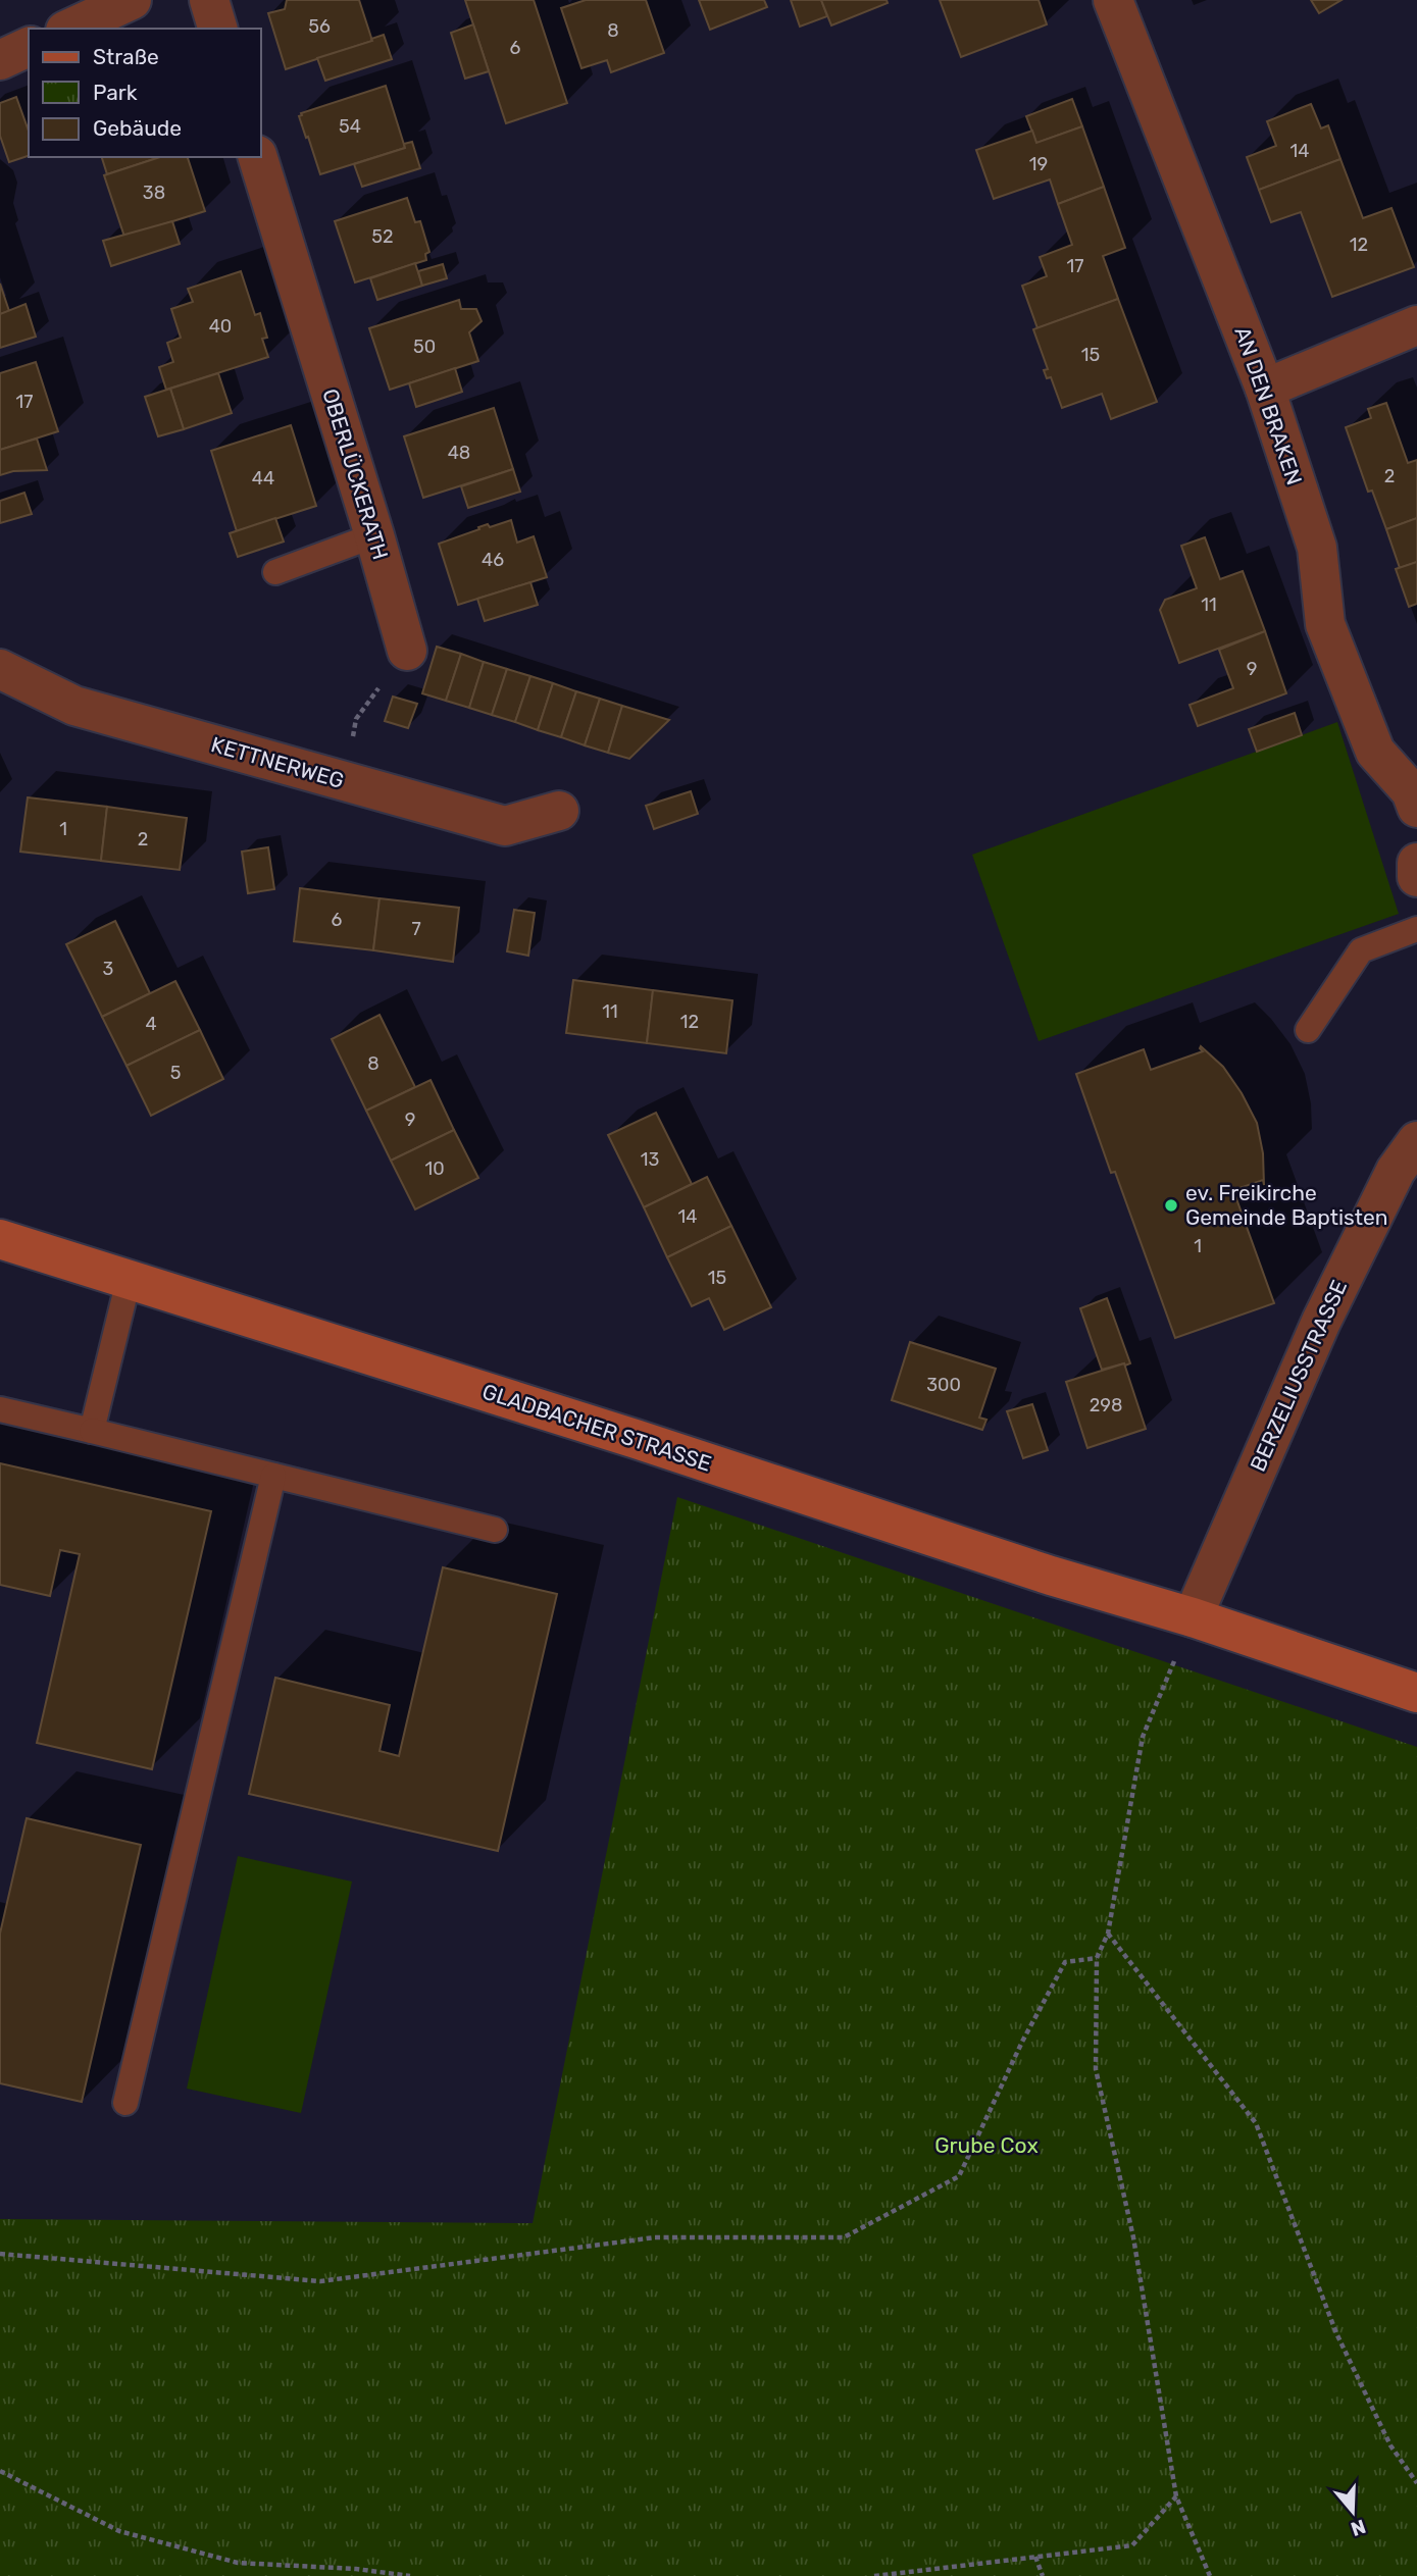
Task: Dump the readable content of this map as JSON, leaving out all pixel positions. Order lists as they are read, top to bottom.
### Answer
{
  "streets": {
    "main road": ["GLADBACHER STRASSE"],
    "street": [
      "AN DEN BRAKEN",
      "OBERLÜCKERATH",
      "KETTNERWEG",
      "BERZELIUSSTRASSE"
    ]
  },
  "crossings": [
    ["BERZELIUSSTRASSE", "GLADBACHER STRASSE"]
  ],
  "parks": ["Grube Cox"],
  "places": ["ev. Freikirche Gemeinde Baptisten"],
  "house_numbers": [
    "56",
    "8",
    "6",
    "54",
    "14",
    "19",
    "38",
    "52",
    "12",
    "17",
    "40",
    "50",
    "15",
    "17",
    "48",
    "2",
    "44",
    "46",
    "11",
    "9",
    "1",
    "2",
    "6",
    "7",
    "3",
    "11",
    "12",
    "4",
    "8",
    "5",
    "9",
    "13",
    "10",
    "14",
    "1",
    "15",
    "300",
    "298"
  ],
  "legend": ["Straße", "Park", "Gebäude"],
  "north": "bottom"
}
